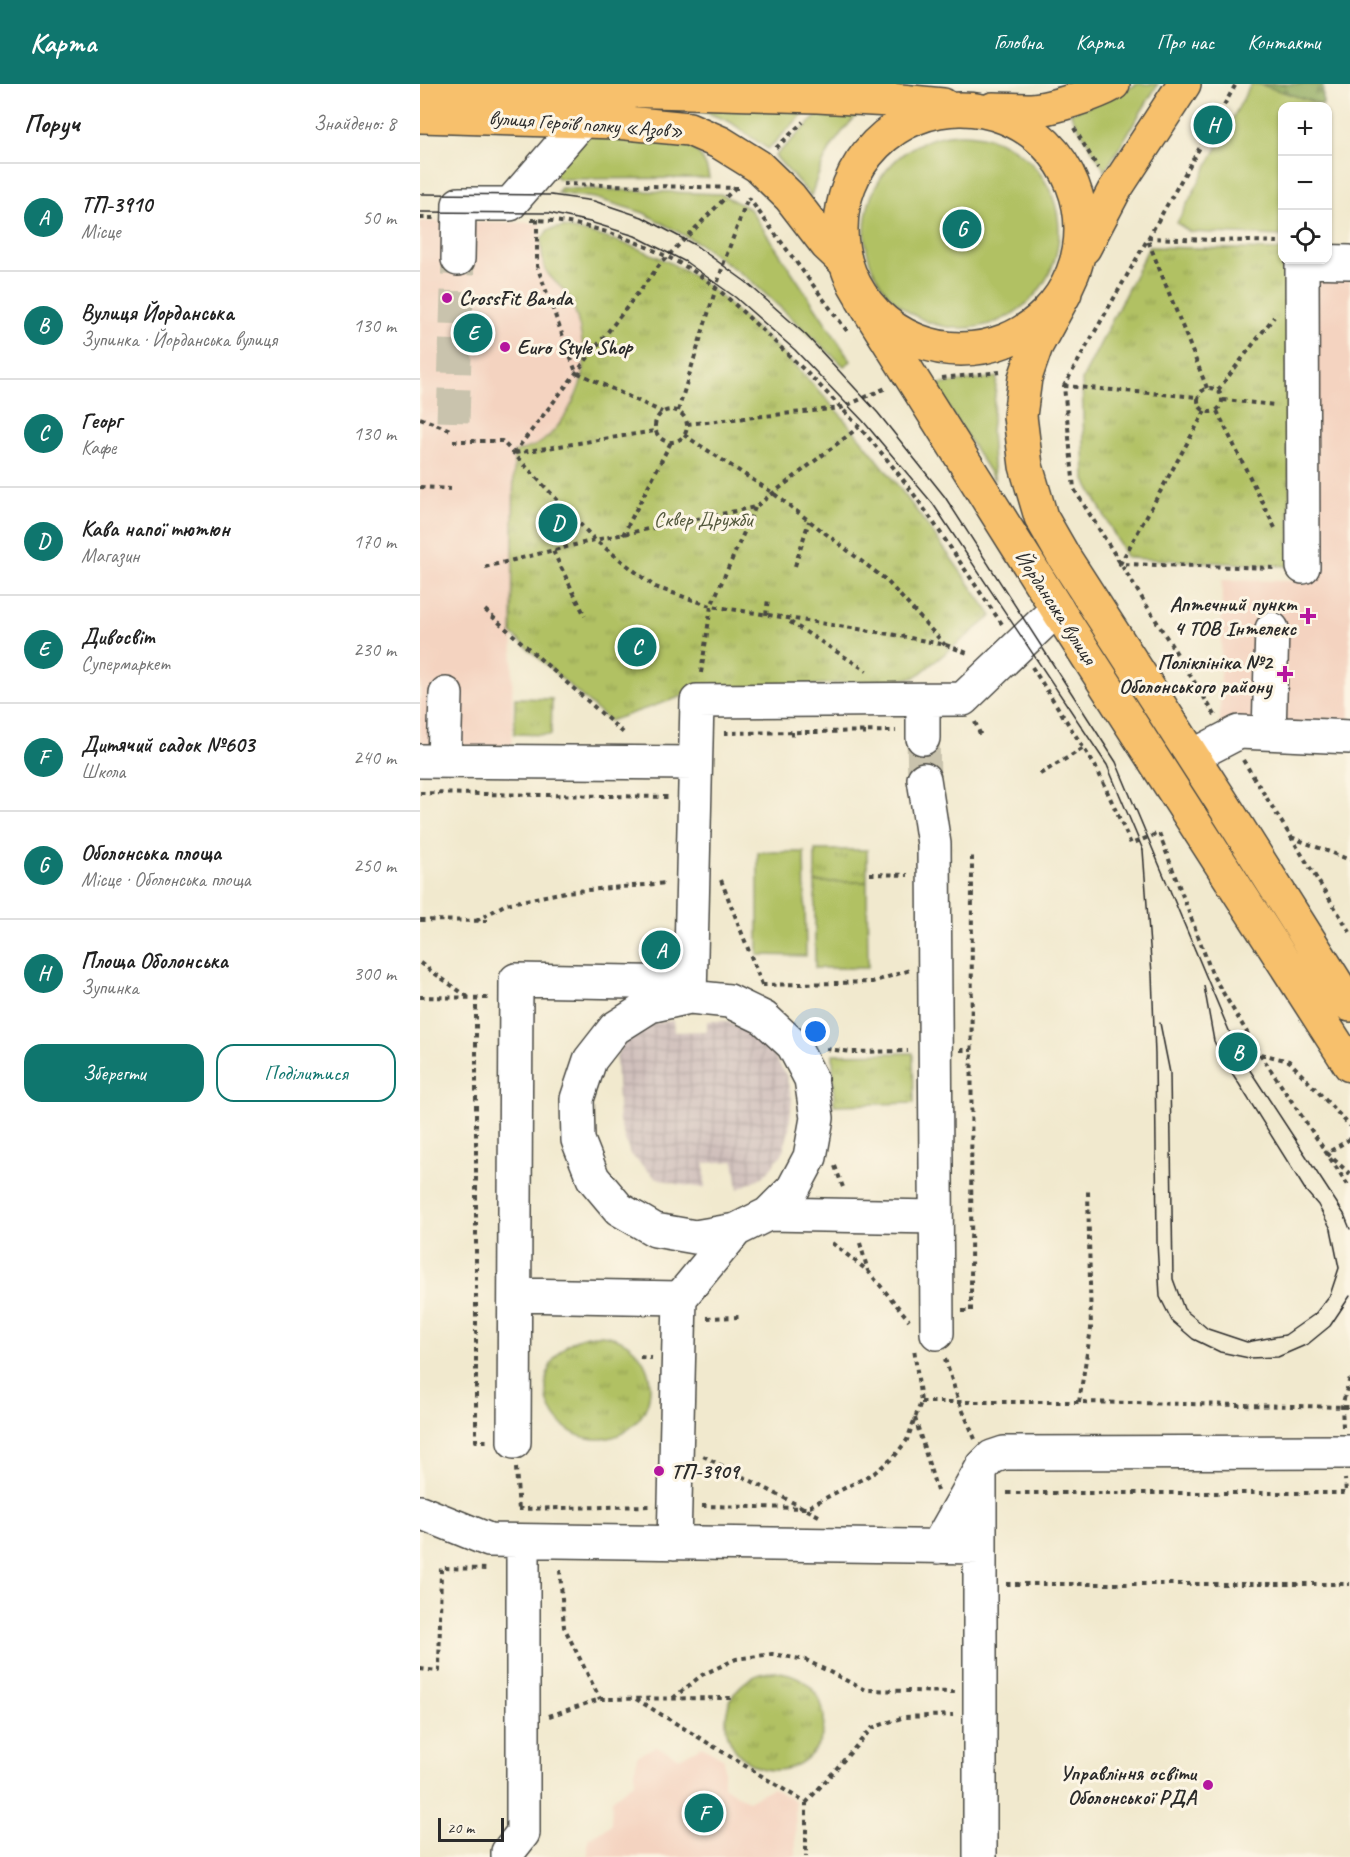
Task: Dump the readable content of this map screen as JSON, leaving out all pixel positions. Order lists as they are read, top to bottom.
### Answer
{
  "streets": {
    "main road": ["вулиця Героїв полку «Азов»", "Йорданська вулиця"]
  },
  "parks": ["Сквер Дружби"],
  "places": {
    "other": [
      "CrossFit Banda",
      "Euro Style Shop",
      "ТП-3909",
      "Управління освіти Оболонської РДА"
    ],
    "health": ["Аптечний пункт 4 ТОВ Інтелекс", "Поліклініка №2 Оболонського району"]
  },
  "scale_bar": "20 m",
  "page": {
    "header": "Карта",
    "nav": [
      "Головна",
      "Карта",
      "Про нас",
      "Контакти"
    ],
    "heading": ["Поруч", "Знайдено: 8"],
    "map_buttons": ["+", "−"],
    "pins": [
      "H",
      "G",
      "E",
      "D",
      "C",
      "A",
      "B",
      "F"
    ],
    "list": [
      {
        "mark": "A",
        "name": "ТП-3910",
        "note": "Місце",
        "value": "50 m"
      },
      {
        "mark": "B",
        "name": "Вулиця Йорданська",
        "note": "Зупинка · Йорданська вулиця",
        "value": "130 m"
      },
      {
        "mark": "C",
        "name": "Георг",
        "note": "Кафе",
        "value": "130 m"
      },
      {
        "mark": "D",
        "name": "Кава напої тютюн",
        "note": "Магазин",
        "value": "170 m"
      },
      {
        "mark": "E",
        "name": "Дивосвіт",
        "note": "Супермаркет",
        "value": "230 m"
      },
      {
        "mark": "F",
        "name": "Дитячий садок №603",
        "note": "Школа",
        "value": "240 m"
      },
      {
        "mark": "G",
        "name": "Оболонська площа",
        "note": "Місце · Оболонська площа",
        "value": "250 m"
      },
      {
        "mark": "H",
        "name": "Площа Оболонська",
        "note": "Зупинка",
        "value": "300 m"
      }
    ],
    "buttons": ["Зберегти", "Поділитися"],
    "scale": "20 m"
  }
}
